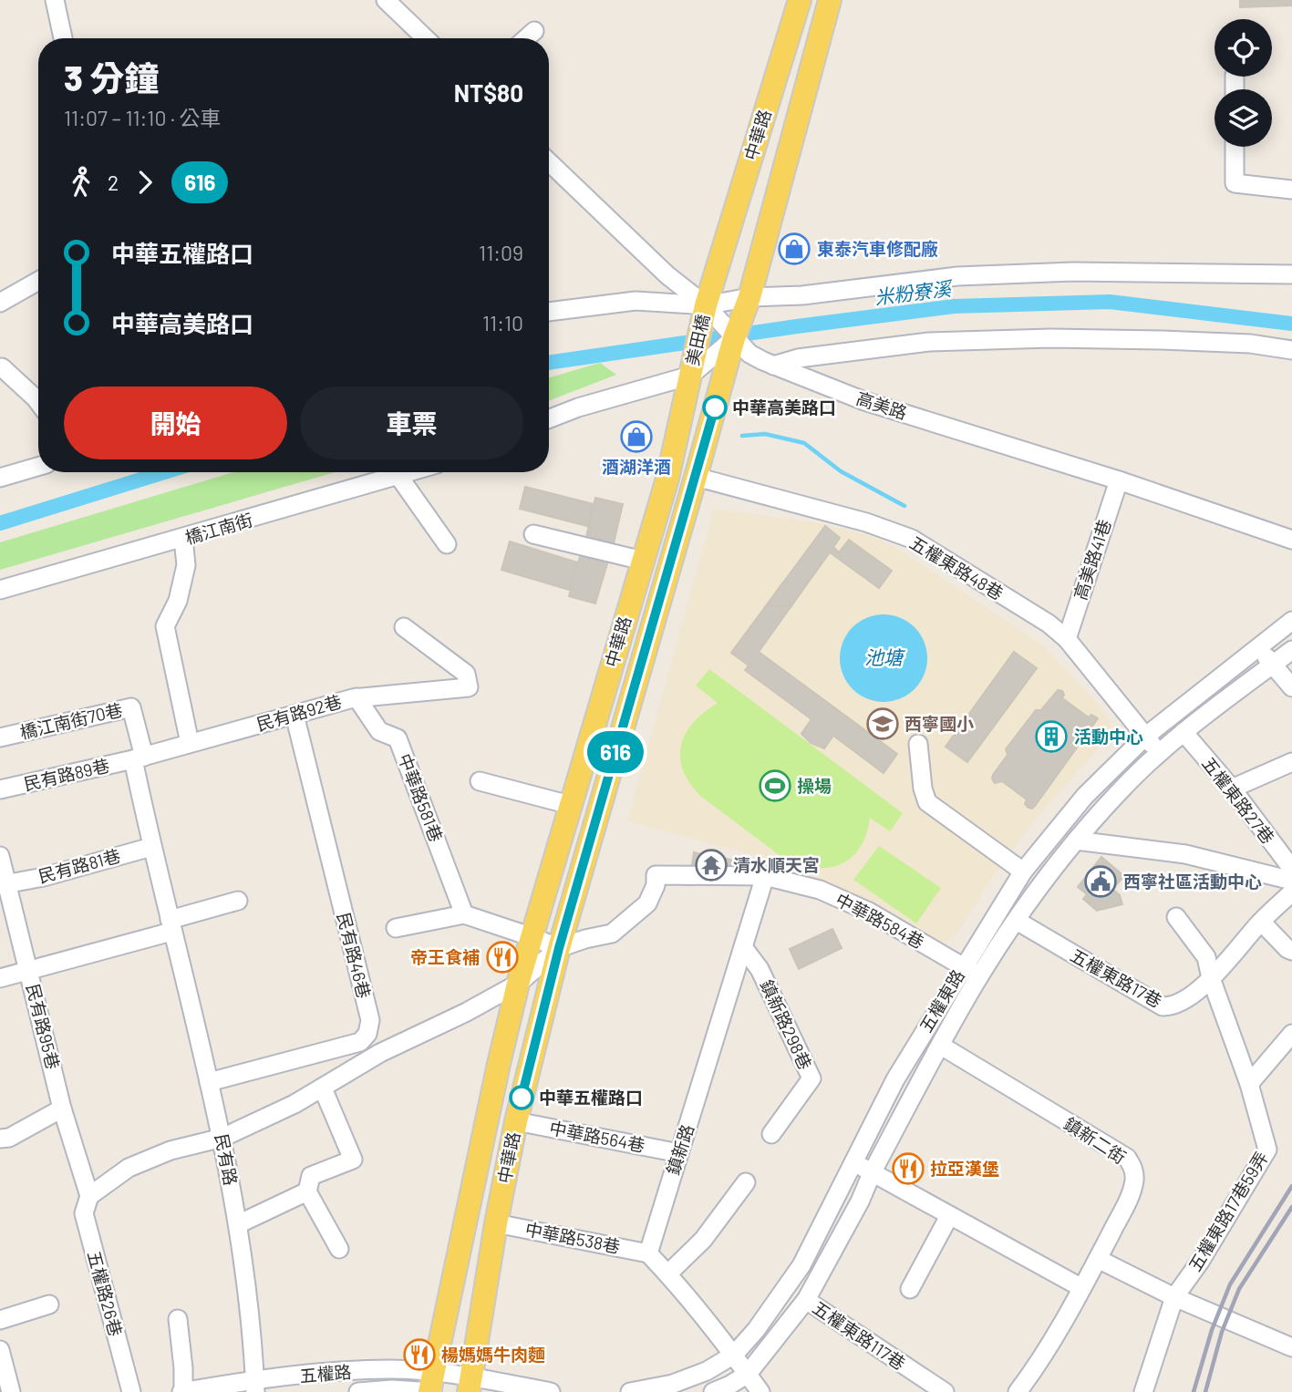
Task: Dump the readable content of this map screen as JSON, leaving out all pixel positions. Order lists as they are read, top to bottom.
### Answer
{
  "streets": {
    "main road": ["中華路", "美田橋"],
    "street": [
      "高美路",
      "橋江南街",
      "高美路41巷",
      "五權東路48巷",
      "民有路92巷",
      "橋江南街70巷",
      "民有路89巷",
      "中華路581巷",
      "五權東路27巷",
      "民有路81巷",
      "中華路584巷",
      "民有路46巷",
      "五權東路17巷",
      "五權東路",
      "鎮新路298巷",
      "民有路95巷",
      "中華路564巷",
      "鎮新二街",
      "鎮新路",
      "民有路",
      "五權東路17巷59弄",
      "中華路538巷",
      "五權路26巷",
      "五權東路117巷",
      "五權路"
    ]
  },
  "crossings": [
    ["中華路", "美田橋"],
    ["中華路", "高美路"],
    ["中華路", "五權東路48巷"],
    ["中華路", "中華路584巷"],
    ["中華路", "中華路564巷"],
    ["中華路", "中華路538巷"],
    ["中華路", "五權路"],
    ["美田橋", "高美路"],
    ["高美路", "高美路41巷"],
    ["高美路41巷", "五權東路48巷"],
    ["五權東路48巷", "五權東路"],
    ["民有路92巷", "橋江南街70巷"],
    ["民有路92巷", "民有路89巷"],
    ["民有路92巷", "中華路581巷"],
    ["民有路92巷", "民有路46巷"],
    ["民有路92巷", "民有路"],
    ["橋江南街70巷", "民有路89巷"],
    ["橋江南街70巷", "民有路"],
    ["民有路89巷", "民有路"],
    ["五權東路27巷", "五權東路"],
    ["民有路81巷", "民有路95巷"],
    ["民有路81巷", "民有路"],
    ["中華路584巷", "五權東路"],
    ["中華路584巷", "鎮新路"],
    ["民有路46巷", "民有路"],
    ["五權東路17巷", "五權東路"],
    ["五權東路17巷", "五權東路17巷59弄"],
    ["五權東路", "鎮新二街"],
    ["五權東路", "五權東路117巷"],
    ["鎮新路298巷", "鎮新路"],
    ["民有路95巷", "五權路26巷"],
    ["中華路564巷", "鎮新路"],
    ["鎮新路", "中華路538巷"],
    ["民有路", "五權路"]
  ],
  "water": ["米粉寮溪", "池塘"],
  "places": {
    "shop": ["東泰汽車修配廠", "酒湖洋酒"],
    "other": ["中華高美路口", "中華五權路口"],
    "school or university": ["西寧國小"],
    "building": ["活動中心"],
    "sports": ["操場"],
    "temple": ["清水順天宮"],
    "public building": ["西寧社區活動中心"],
    "restaurant": ["帝王食補", "拉亞漢堡", "楊媽媽牛肉麵"]
  },
  "lines": ["bus line 616"],
  "page": {
    "on_map": "616",
    "heading": ["3 分鐘", "11:07 – 11:10 · 公車", "NT$80"],
    "legs": ["2", "616"],
    "list": [
      {
        "name": "中華五權路口",
        "value": "11:09"
      },
      {
        "name": "中華高美路口",
        "value": "11:10"
      }
    ],
    "buttons": ["開始", "車票"]
  }
}
